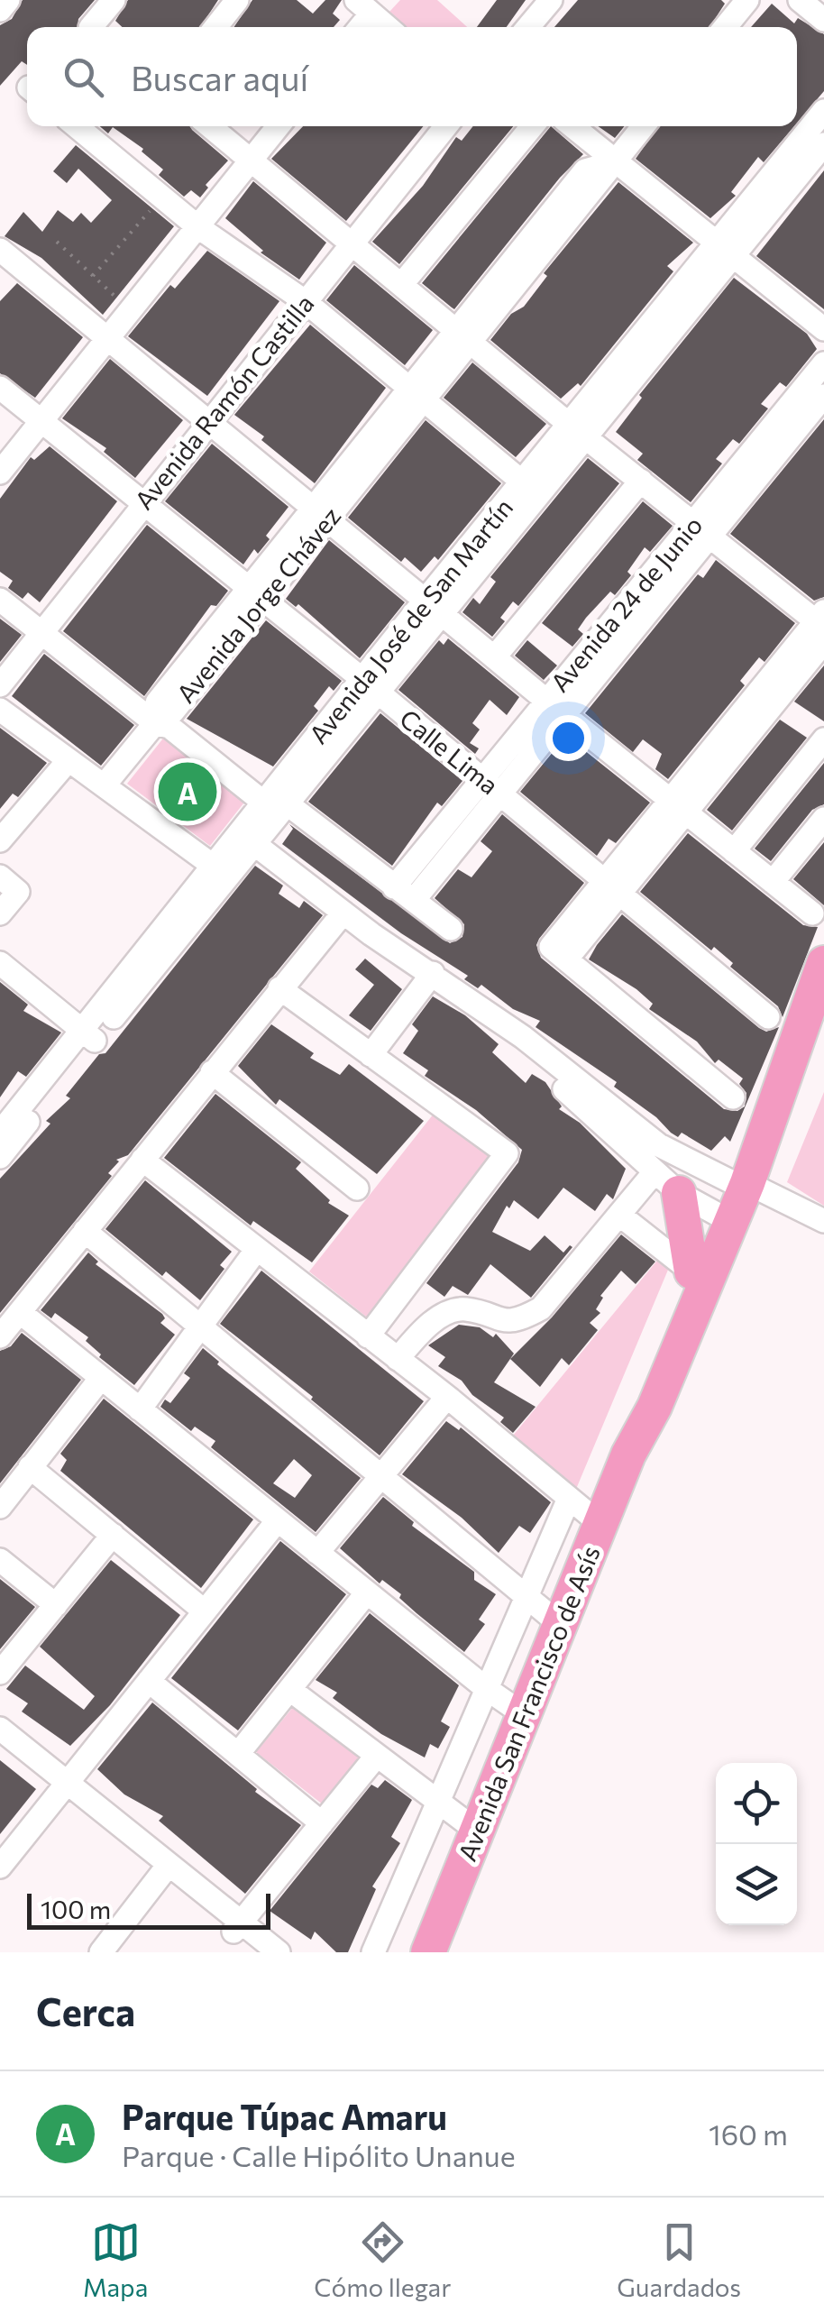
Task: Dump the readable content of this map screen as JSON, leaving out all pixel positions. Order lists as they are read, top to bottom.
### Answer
{
  "streets": {
    "highway": ["Avenida San Francisco de Asís"],
    "street": [
      "Avenida Ramón Castilla",
      "Avenida 24 de Junio",
      "Avenida Jorge Chávez",
      "Avenida José de San Martín",
      "Calle Lima"
    ]
  },
  "crossings": [
    ["Avenida Ramón Castilla", "Calle Lima"],
    ["Avenida 24 de Junio", "Calle Lima"],
    ["Avenida Jorge Chávez", "Calle Lima"],
    ["Avenida José de San Martín", "Calle Lima"]
  ],
  "scale_bar": "100 m",
  "page": {
    "search": "Buscar aquí",
    "pins": "A",
    "scale": "100 m",
    "heading": "Cerca",
    "list": [
      {
        "mark": "A",
        "name": "Parque Túpac Amaru",
        "note": "Parque · Calle Hipólito Unanue",
        "value": "160 m"
      }
    ],
    "nav": ["Mapa", "Cómo llegar", "Guardados"]
  }
}
